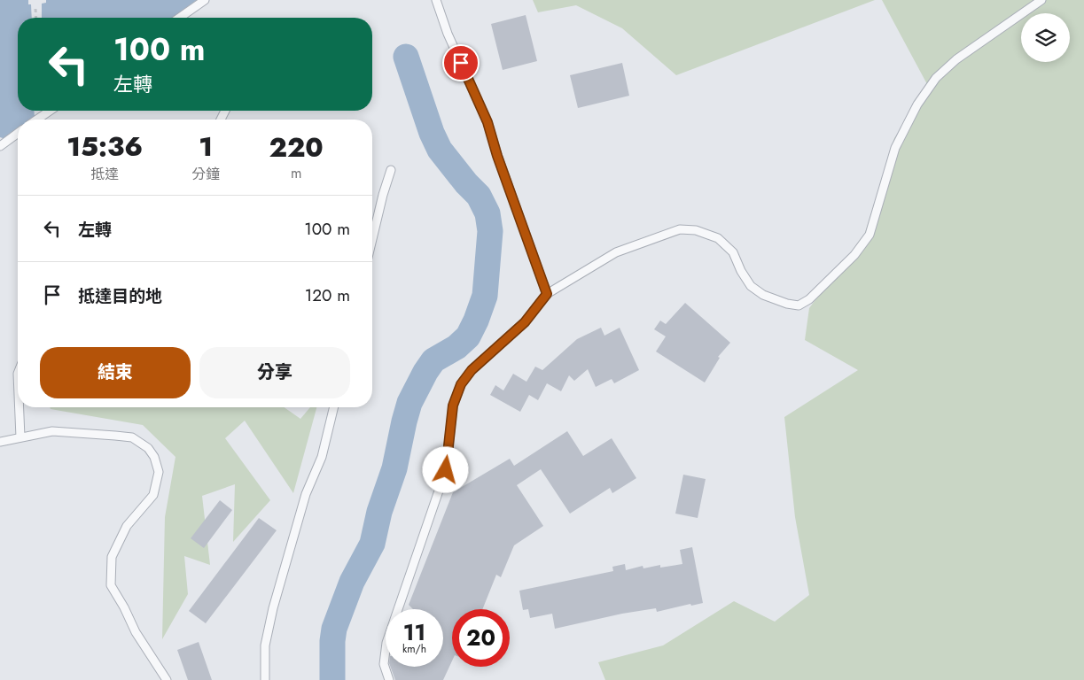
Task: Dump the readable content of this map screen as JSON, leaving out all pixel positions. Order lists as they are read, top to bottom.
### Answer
{
  "page": {
    "turn": ["100 m", "左轉"],
    "eta": [
      "15:36",
      "抵達",
      "1",
      "分鐘",
      "220",
      "m"
    ],
    "list": [
      {
        "name": "左轉",
        "value": "100 m"
      },
      {
        "name": "抵達目的地",
        "value": "120 m"
      }
    ],
    "buttons": ["結束", "分享"],
    "speed": "11 km/h",
    "limit": "20"
  }
}
